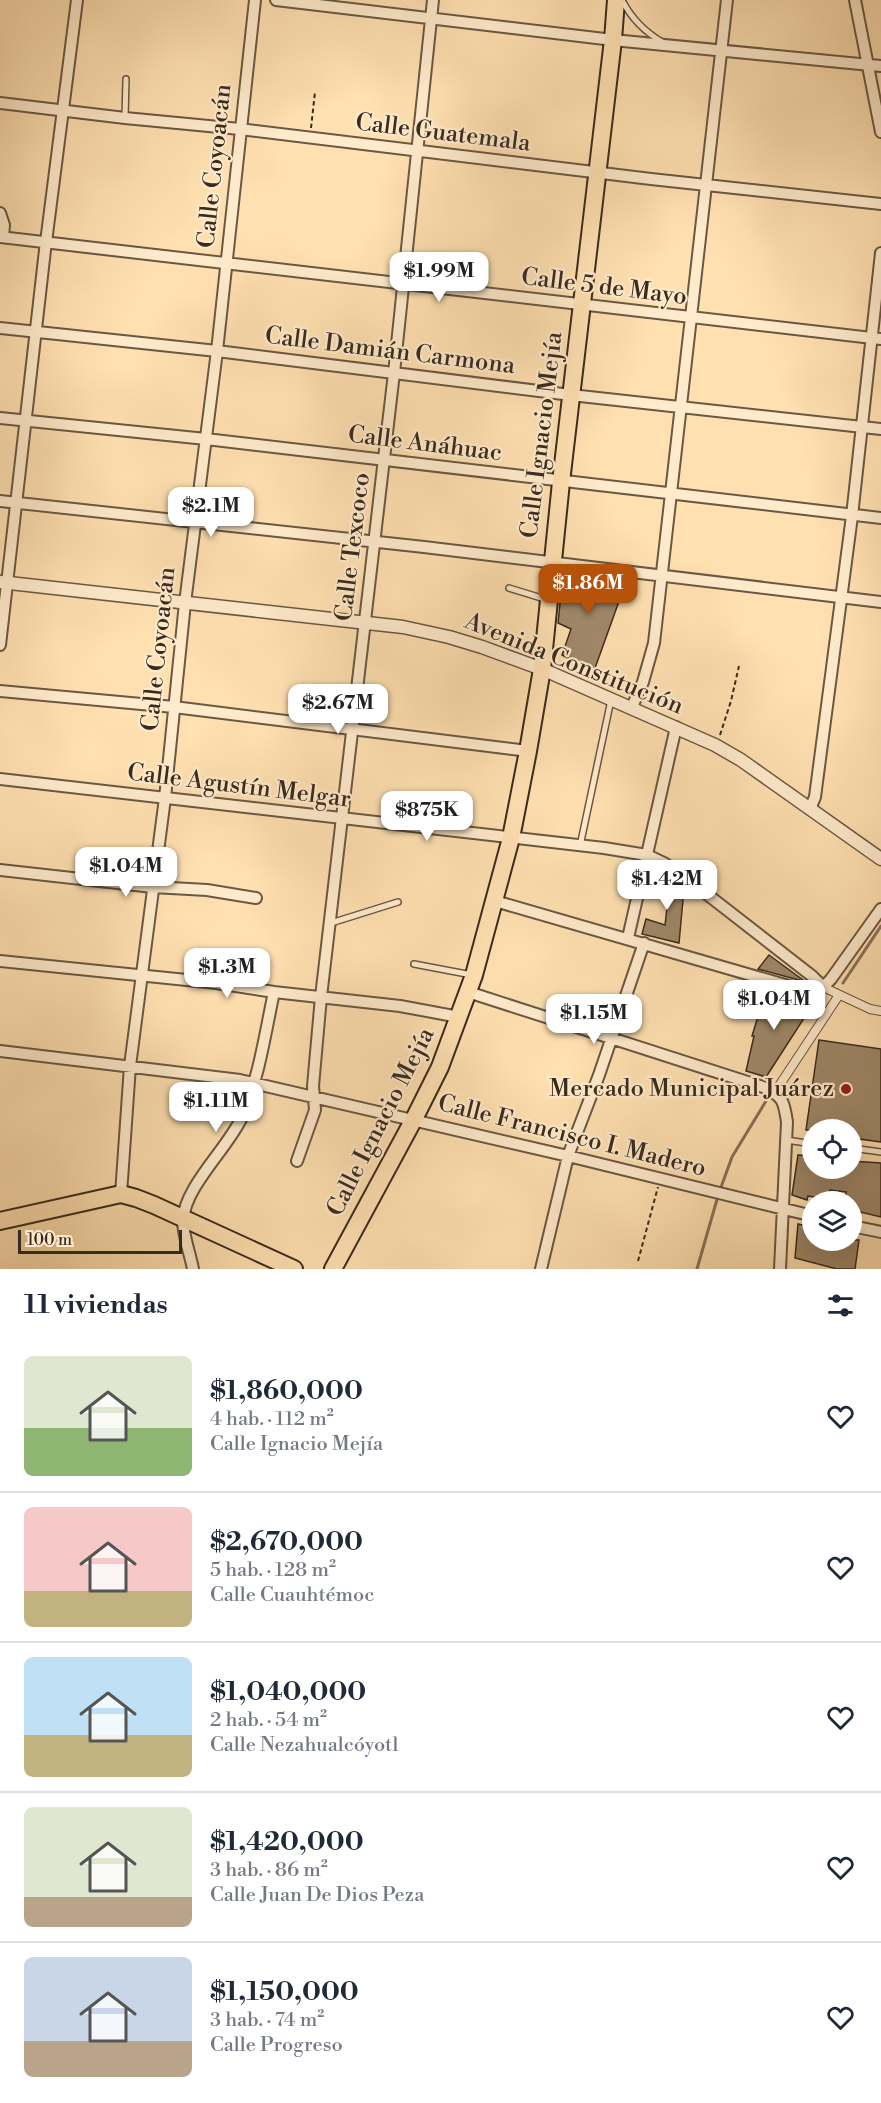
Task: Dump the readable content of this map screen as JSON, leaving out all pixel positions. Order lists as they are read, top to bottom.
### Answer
{
  "streets": {
    "main road": ["Calle Ignacio Mejía"],
    "street": [
      "Calle Guatemala",
      "Calle Coyoacán",
      "Calle 5 de Mayo",
      "Calle Damián Carmona",
      "Calle Anáhuac",
      "Calle Texcoco",
      "Avenida Constitución",
      "Calle Agustín Melgar",
      "Calle Francisco I. Madero"
    ]
  },
  "crossings": [
    ["Calle Guatemala", "Calle Coyoacán"],
    ["Calle Guatemala", "Calle Ignacio Mejía"],
    ["Calle Guatemala", "Calle Texcoco"],
    ["Calle Coyoacán", "Calle 5 de Mayo"],
    ["Calle Coyoacán", "Calle Damián Carmona"],
    ["Calle Coyoacán", "Calle Anáhuac"],
    ["Calle Coyoacán", "Avenida Constitución"],
    ["Calle Coyoacán", "Calle Agustín Melgar"],
    ["Calle Coyoacán", "Calle Francisco I. Madero"],
    ["Calle 5 de Mayo", "Calle Ignacio Mejía"],
    ["Calle 5 de Mayo", "Calle Texcoco"],
    ["Calle Damián Carmona", "Calle Ignacio Mejía"],
    ["Calle Damián Carmona", "Calle Texcoco"],
    ["Calle Ignacio Mejía", "Calle Anáhuac"],
    ["Calle Ignacio Mejía", "Avenida Constitución"],
    ["Calle Ignacio Mejía", "Calle Agustín Melgar"],
    ["Calle Ignacio Mejía", "Calle Francisco I. Madero"],
    ["Calle Anáhuac", "Calle Texcoco"],
    ["Calle Texcoco", "Avenida Constitución"],
    ["Calle Texcoco", "Calle Agustín Melgar"],
    ["Calle Texcoco", "Calle Francisco I. Madero"]
  ],
  "places": ["Mercado Municipal Juárez"],
  "scale_bar": "100 m",
  "page": {
    "price": [
      "$1.99M",
      "$2.1M",
      "$1.86M",
      "$2.67M",
      "$875K",
      "$1.04M",
      "$1.42M",
      "$1.3M",
      "$1.04M",
      "$1.15M",
      "$1.11M"
    ],
    "scale": "100 m",
    "heading": "11 viviendas",
    "list": [
      {
        "name": "$1,860,000",
        "note": "4 hab. · 112 m² · Calle Ignacio Mejía"
      },
      {
        "name": "$2,670,000",
        "note": "5 hab. · 128 m² · Calle Cuauhtémoc"
      },
      {
        "name": "$1,040,000",
        "note": "2 hab. · 54 m² · Calle Nezahualcóyotl"
      },
      {
        "name": "$1,420,000",
        "note": "3 hab. · 86 m² · Calle Juan De Dios Peza"
      },
      {
        "name": "$1,150,000",
        "note": "3 hab. · 74 m² · Calle Progreso"
      }
    ]
  }
}
